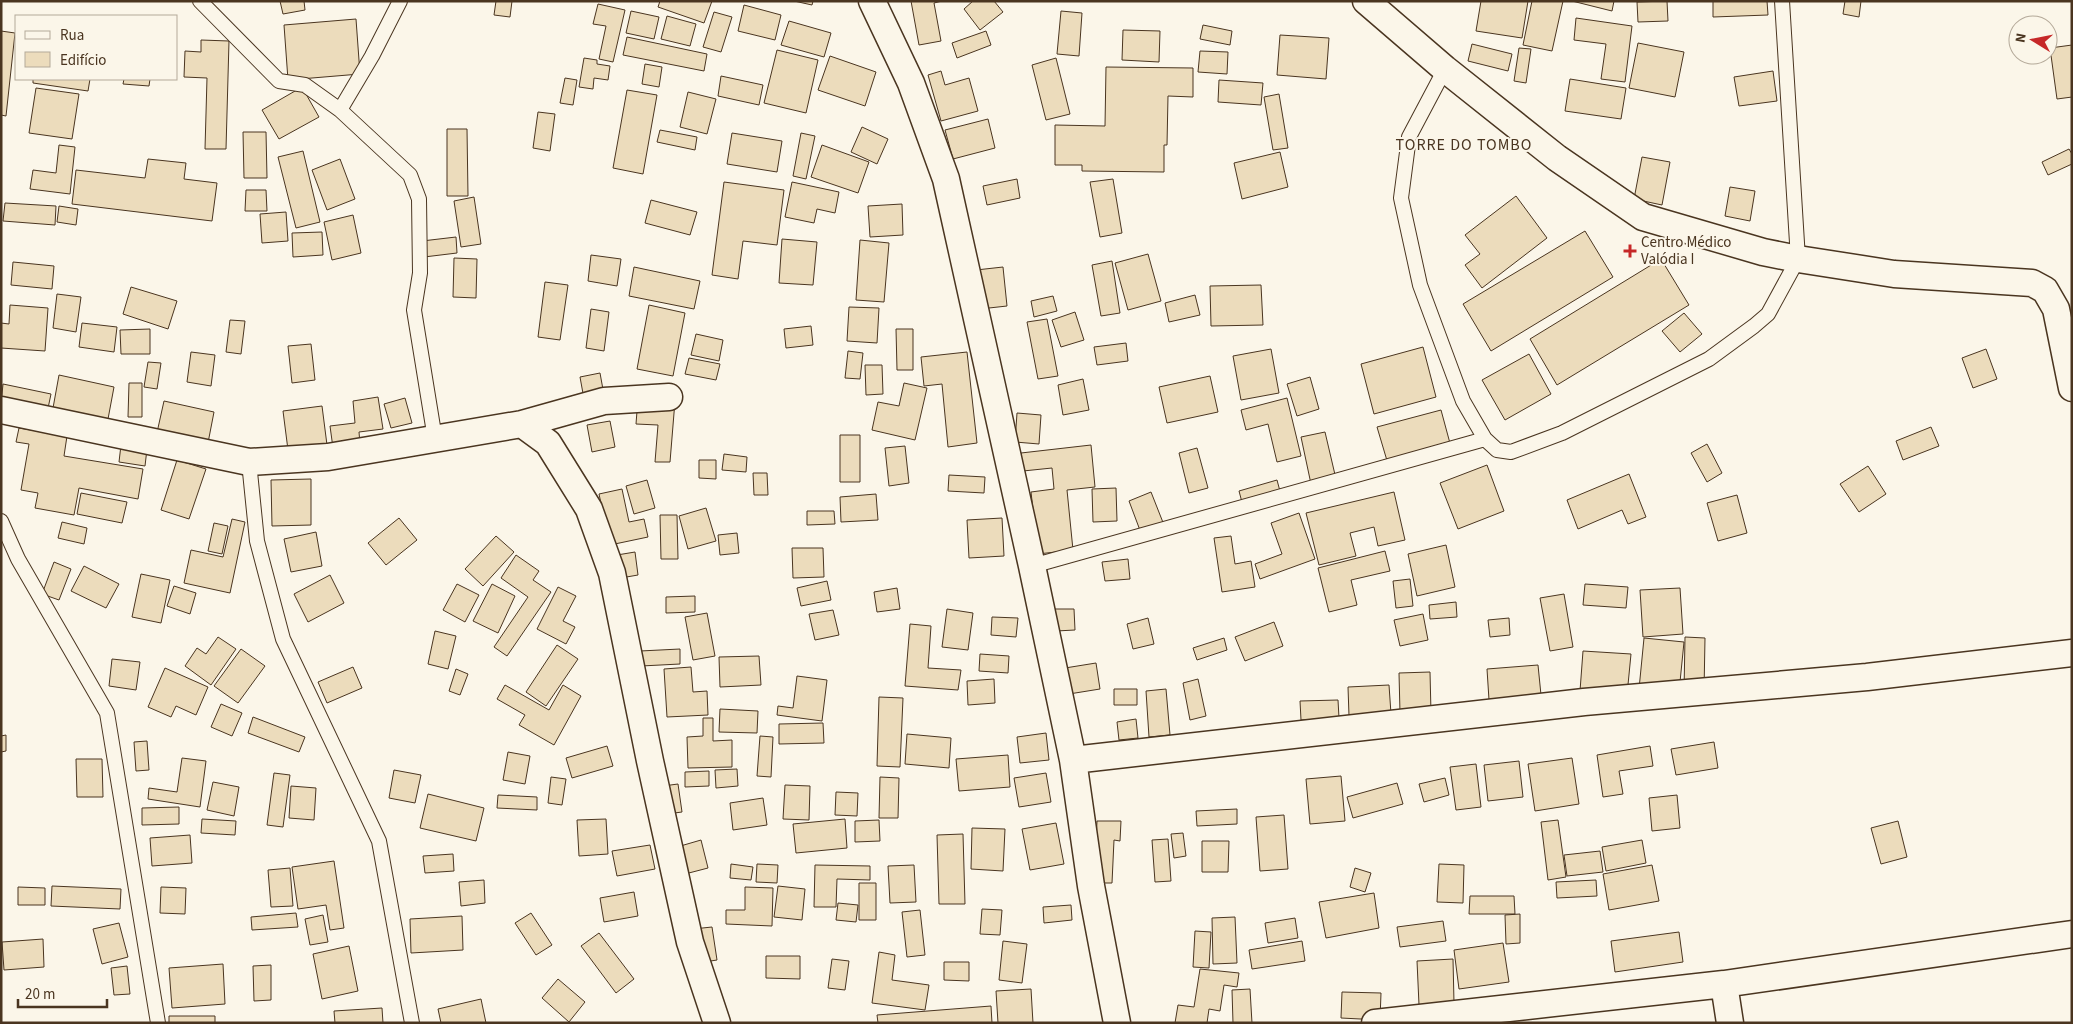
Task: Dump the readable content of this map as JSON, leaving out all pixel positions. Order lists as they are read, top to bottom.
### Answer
{
  "districts": ["TORRE DO TOMBO"],
  "places": {
    "health": ["Centro Médico Valódia I"]
  },
  "legend": ["Rua", "Edifício"],
  "scale_bar": "20 m",
  "north": "left"
}
